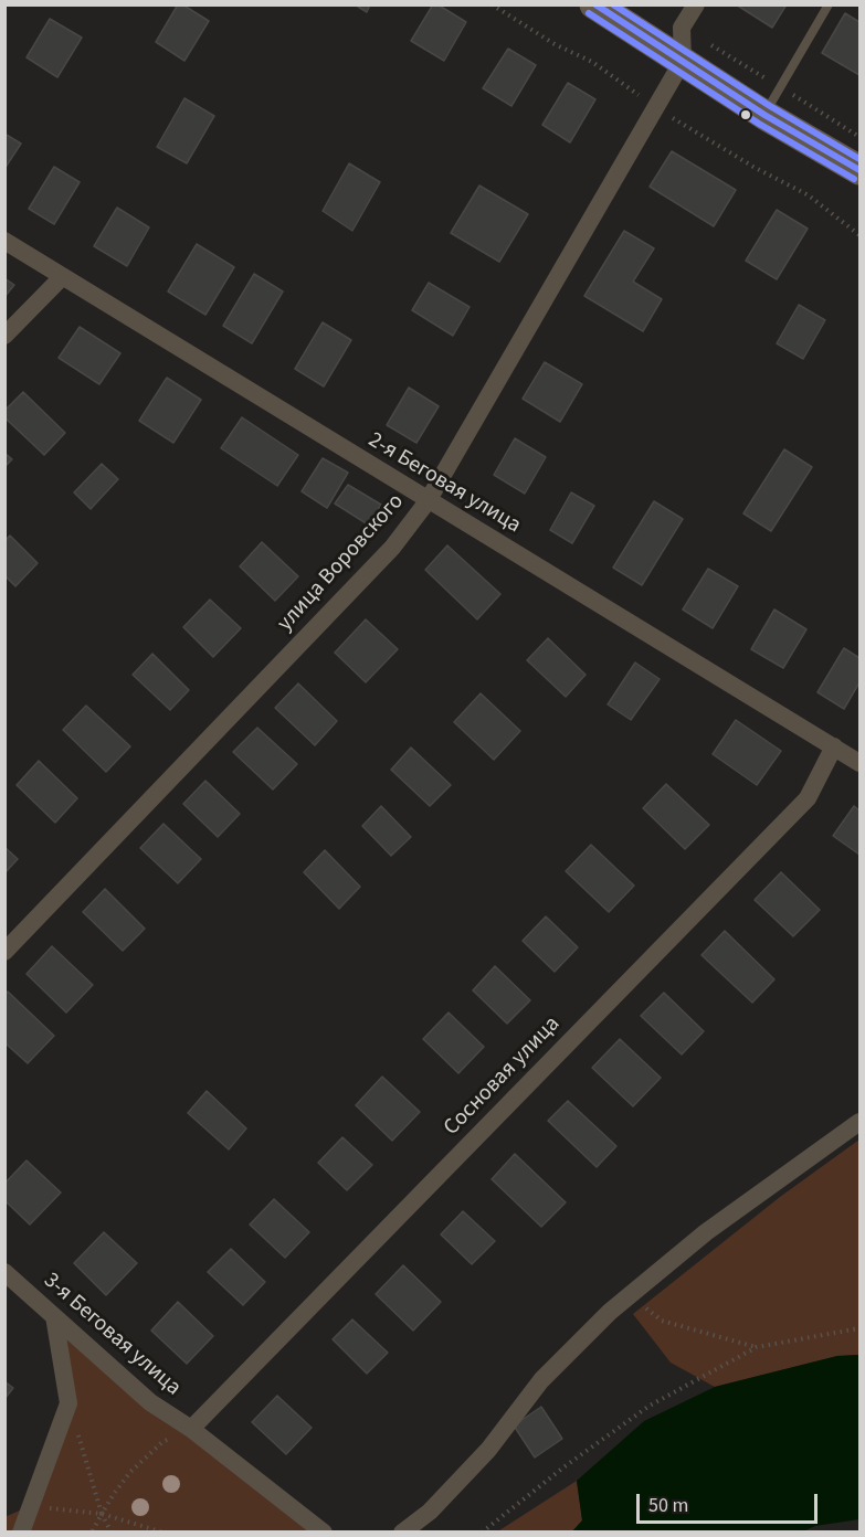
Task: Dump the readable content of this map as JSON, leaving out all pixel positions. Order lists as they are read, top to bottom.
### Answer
{
  "streets": {
    "street": [
      "2-я Беговая улица",
      "улица Воровского",
      "Сосновая улица",
      "3-я Беговая улица"
    ]
  },
  "crossings": [
    ["2-я Беговая улица", "улица Воровского"],
    ["2-я Беговая улица", "Сосновая улица"],
    ["Сосновая улица", "3-я Беговая улица"]
  ],
  "scale_bar": "50 m"
}
